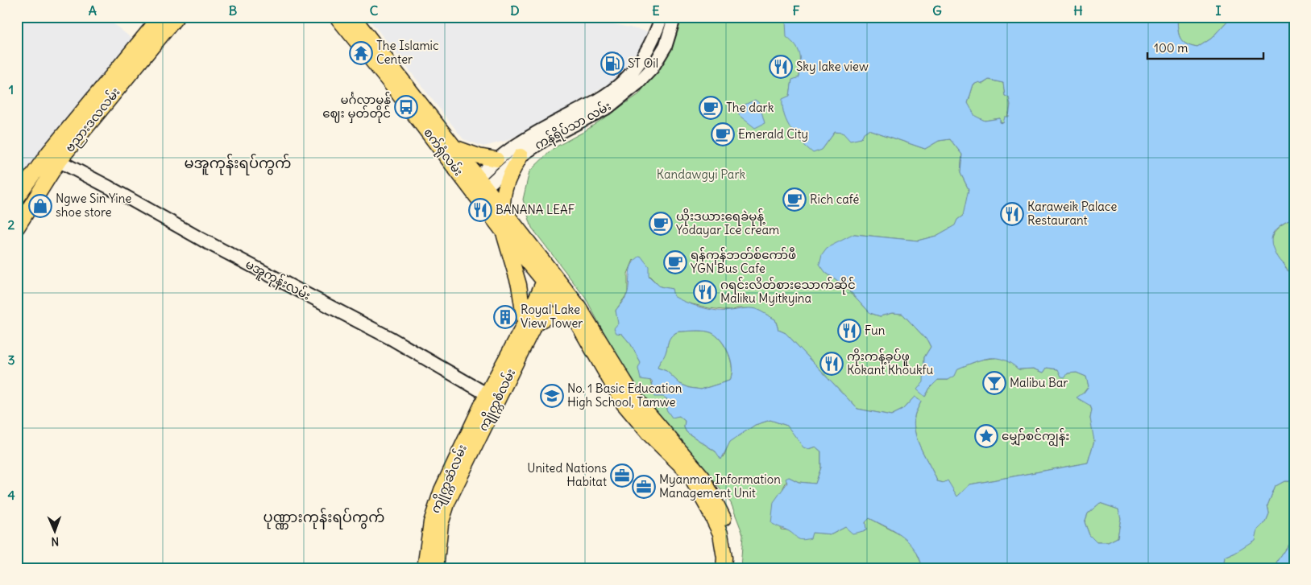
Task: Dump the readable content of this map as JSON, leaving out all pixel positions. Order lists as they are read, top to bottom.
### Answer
{
  "streets": {
    "main road": [
      "ဗညားဒလလမ်း",
      "ကန်ရိပ်သာ လမ်း",
      "စက်ရုံလမ်း",
      "မအူကုန်းလမ်း",
      "ကျိုက္ကစံလမ်း",
      "ကျိုက္ကဆံလမ်း"
    ]
  },
  "crossings": [
    ["ဗညားဒလလမ်း", "မအူကုန်းလမ်း"],
    ["ကန်ရိပ်သာ လမ်း", "စက်ရုံလမ်း"],
    ["စက်ရုံလမ်း", "ကျိုက္ကစံလမ်း"],
    ["မအူကုန်းလမ်း", "ကျိုက္ကစံလမ်း"],
    ["မအူကုန်းလမ်း", "ကျိုက္ကဆံလမ်း"],
    ["ကျိုက္ကစံလမ်း", "ကျိုက္ကဆံလမ်း"]
  ],
  "districts": ["မအူကုန်းရပ်ကွက်", "ပုဏ္ဏားကုန်းရပ်ကွက်"],
  "parks": ["Kandawgyi Park"],
  "places": {
    "temple": ["The Islamic Center"],
    "fuel station": ["ST Oil"],
    "restaurant": [
      "Sky lake view",
      "BANANA LEAF",
      "Karaweik Palace Restaurant",
      "ဂရင်းလိတ်စားသောက်ဆိုင် Maliku Myitkyina",
      "Fun",
      "ကိုးကန့်ခုပ်ဖူ Kokant Khoukfu"
    ],
    "bus stop": ["မင်္ဂလာမွန် ဈေး မှတ်တိုင်"],
    "cafe": [
      "The dark",
      "Emerald City",
      "Rich café",
      "ယိုးဒယားရေခဲမုန့် Yodayar Ice cream",
      "ရန်ကုန်ဘတ်စ်ကော်ဖီ YGN Bus Cafe"
    ],
    "shop": ["Ngwe Sin Yine shoe store"],
    "building": ["Royal Lake View Tower"],
    "bar": ["Malibu Bar"],
    "school or university": ["No. 1 Basic Education High School, Tamwe"],
    "place": ["မျှော်စင်ကျွန်း"],
    "office": ["United Nations Habitat", "Myanmar Information Management Unit"]
  },
  "scale_bar": "100 m",
  "north": "bottom",
  "grid": {
    "columns": [
      "A",
      "B",
      "C",
      "D",
      "E",
      "F",
      "G",
      "H",
      "I"
    ],
    "rows": [
      "1",
      "2",
      "3",
      "4"
    ]
  }
}
